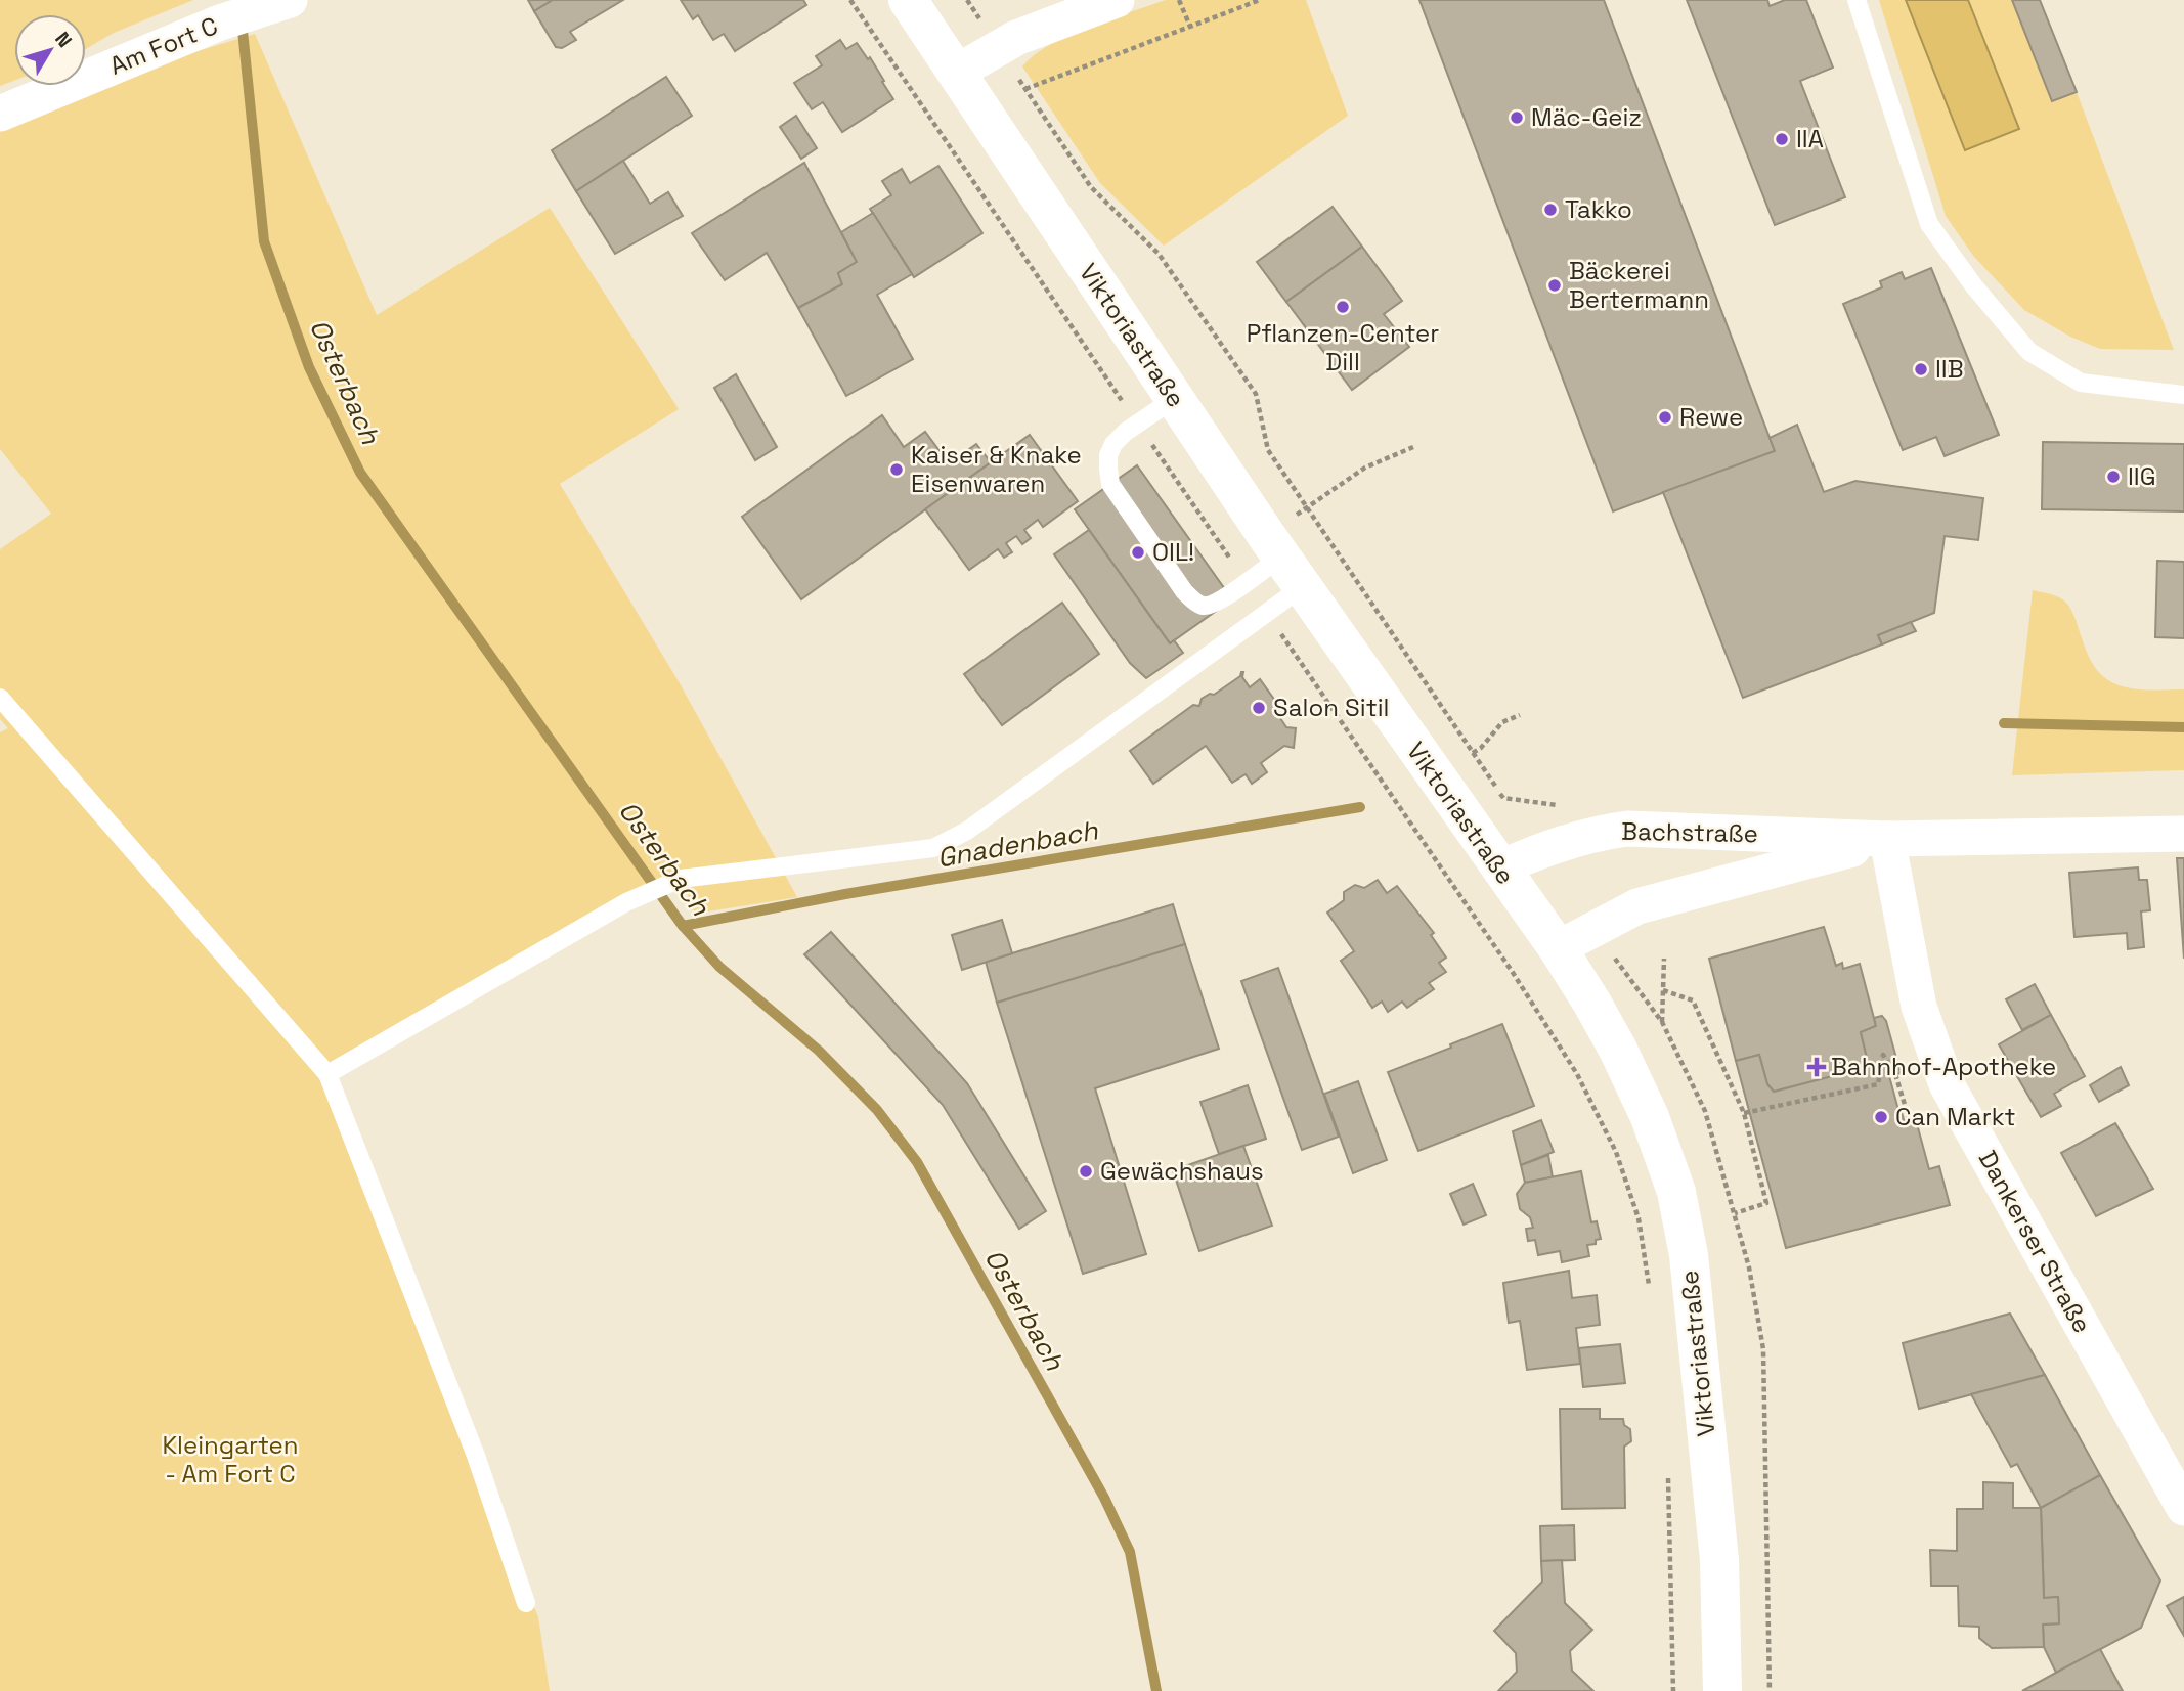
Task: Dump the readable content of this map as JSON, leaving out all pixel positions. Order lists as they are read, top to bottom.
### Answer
{
  "streets": {
    "main road": ["Viktoriastraße"],
    "street": ["Am Fort C", "Bachstraße", "Dankerser Straße"]
  },
  "crossings": [
    ["Viktoriastraße", "Bachstraße"],
    ["Bachstraße", "Dankerser Straße"]
  ],
  "water": ["Osterbach", "Gnadenbach"],
  "parks": ["Kleingarten - Am Fort C"],
  "places": {
    "other": [
      "Mäc-Geiz",
      "IIA",
      "Takko",
      "Bäckerei Bertermann",
      "Pflanzen-Center Dill",
      "IIB",
      "Rewe",
      "Kaiser & Knake Eisenwaren",
      "IIG",
      "OIL!",
      "Salon Sitil",
      "Can Markt",
      "Gewächshaus"
    ],
    "health": ["Bahnhof-Apotheke"]
  },
  "north": "top right"
}
